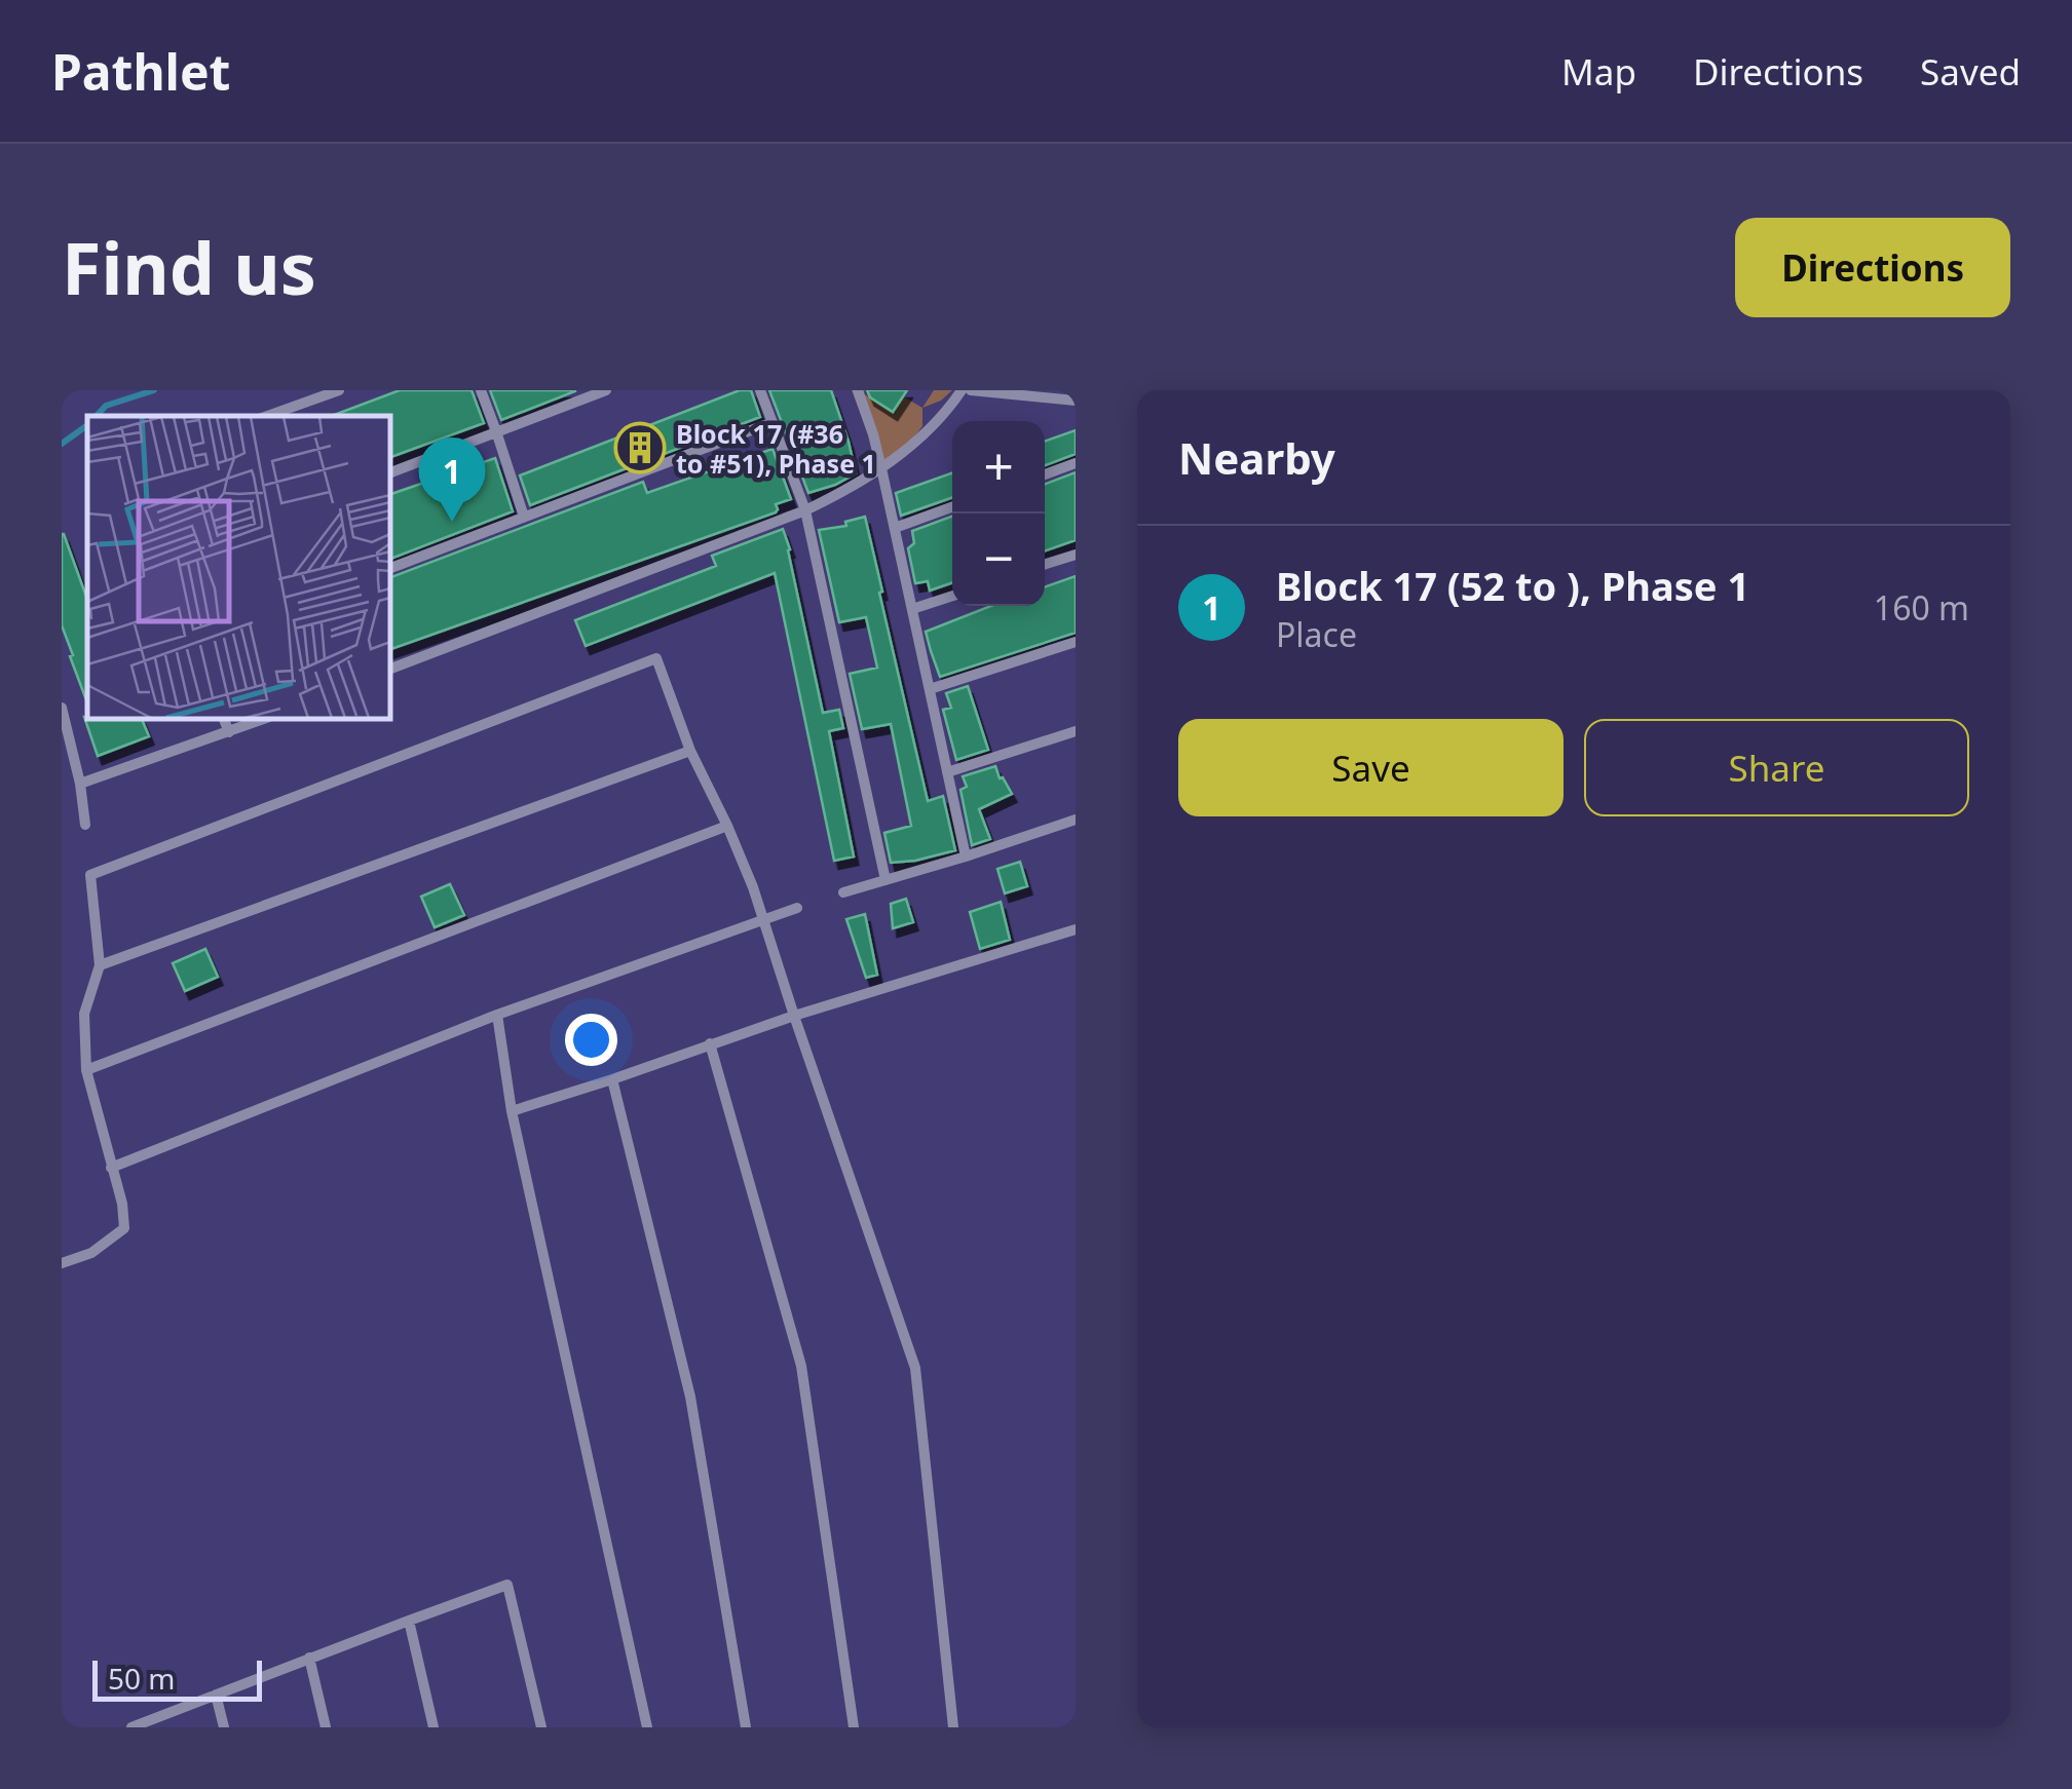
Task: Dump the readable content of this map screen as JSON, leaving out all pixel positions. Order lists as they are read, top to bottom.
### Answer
{
  "places": {
    "building": ["Block 17 (#36 to #51), Phase 1"]
  },
  "scale_bar": "50 m",
  "page": {
    "header": "Pathlet",
    "nav": ["Map", "Directions", "Saved"],
    "title": "Find us",
    "buttons": [
      "Directions",
      ["Save", "Share"]
    ],
    "heading": "Nearby",
    "map_buttons": ["+", "−"],
    "pins": "1",
    "list": [
      {
        "mark": "1",
        "name": "Block 17 (52 to ), Phase 1",
        "note": "Place",
        "value": "160 m"
      }
    ],
    "scale": "50 m"
  }
}
